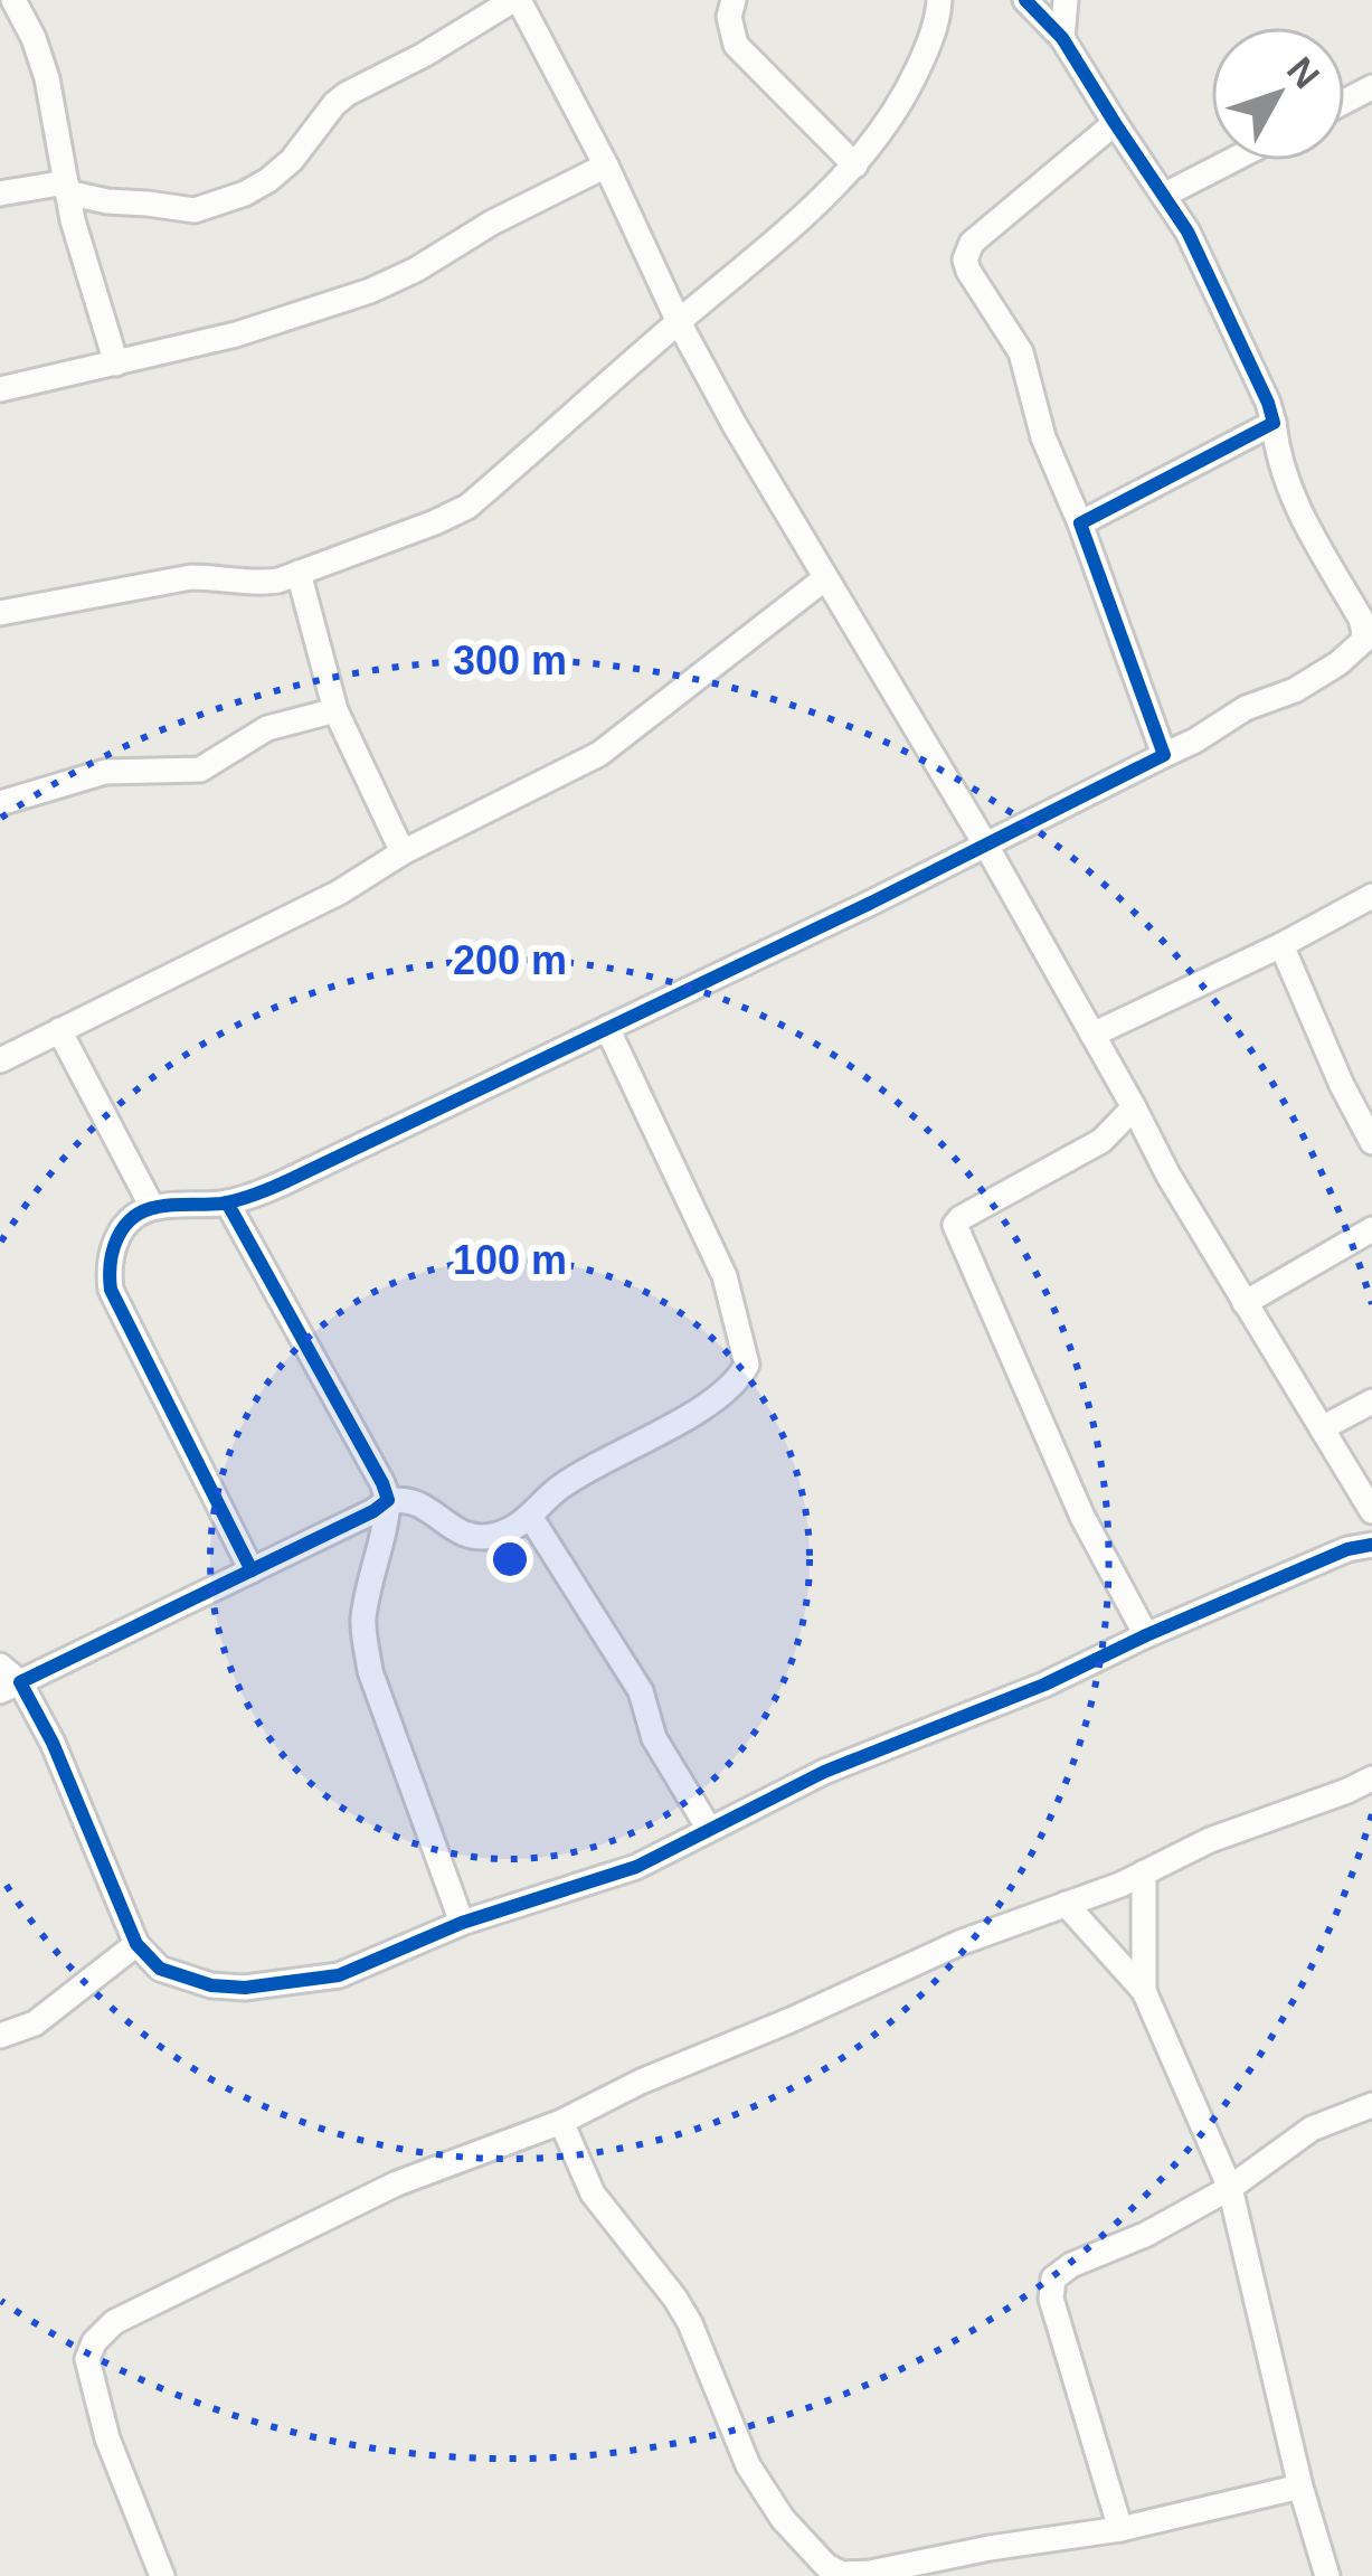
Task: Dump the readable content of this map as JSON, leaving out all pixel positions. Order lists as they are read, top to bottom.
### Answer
{
  "north": "top right",
  "rings": ["300 m", "200 m", "100 m"]
}
